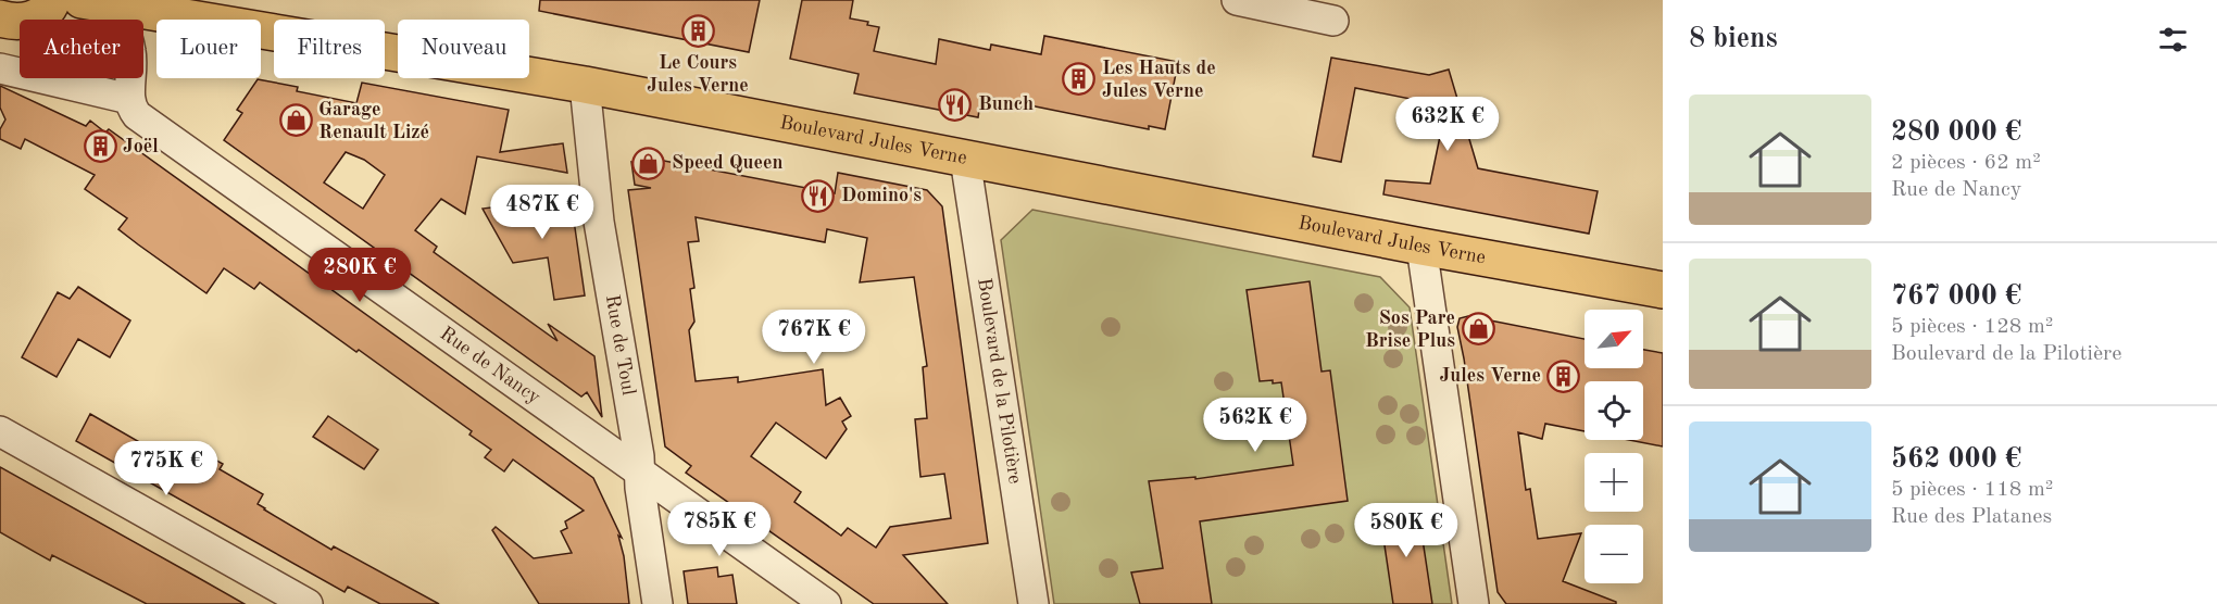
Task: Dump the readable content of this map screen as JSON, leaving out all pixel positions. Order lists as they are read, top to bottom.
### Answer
{
  "streets": {
    "main road": ["Boulevard Jules Verne"],
    "street": ["Rue de Toul", "Rue de Nancy", "Boulevard de la Pilotière"]
  },
  "crossings": [
    ["Boulevard Jules Verne", "Rue de Toul"],
    ["Boulevard Jules Verne", "Boulevard de la Pilotière"],
    ["Rue de Toul", "Rue de Nancy"]
  ],
  "places": {
    "building": [
      "Le Cours Jules Verne",
      "Les Hauts de Jules Verne",
      "Joël",
      "Jules Verne"
    ],
    "restaurant": ["Bunch", "Domino's"],
    "shop": ["Garage Renault Lizé", "Speed Queen", "Sos Pare Brise Plus"]
  },
  "north": "top right",
  "page": {
    "heading": "8 biens",
    "chip": [
      "Acheter",
      "Louer",
      "Filtres",
      "Nouveau"
    ],
    "list": [
      {
        "name": "280 000 €",
        "note": "2 pièces · 62 m² · Rue de Nancy"
      },
      {
        "name": "767 000 €",
        "note": "5 pièces · 128 m² · Boulevard de la Pilotière"
      },
      {
        "name": "562 000 €",
        "note": "5 pièces · 118 m² · Rue des Platanes"
      }
    ],
    "price": [
      "632K €",
      "487K €",
      "280K €",
      "767K €",
      "562K €",
      "775K €",
      "785K €",
      "580K €"
    ],
    "map_buttons": ["+", "−"]
  }
}
